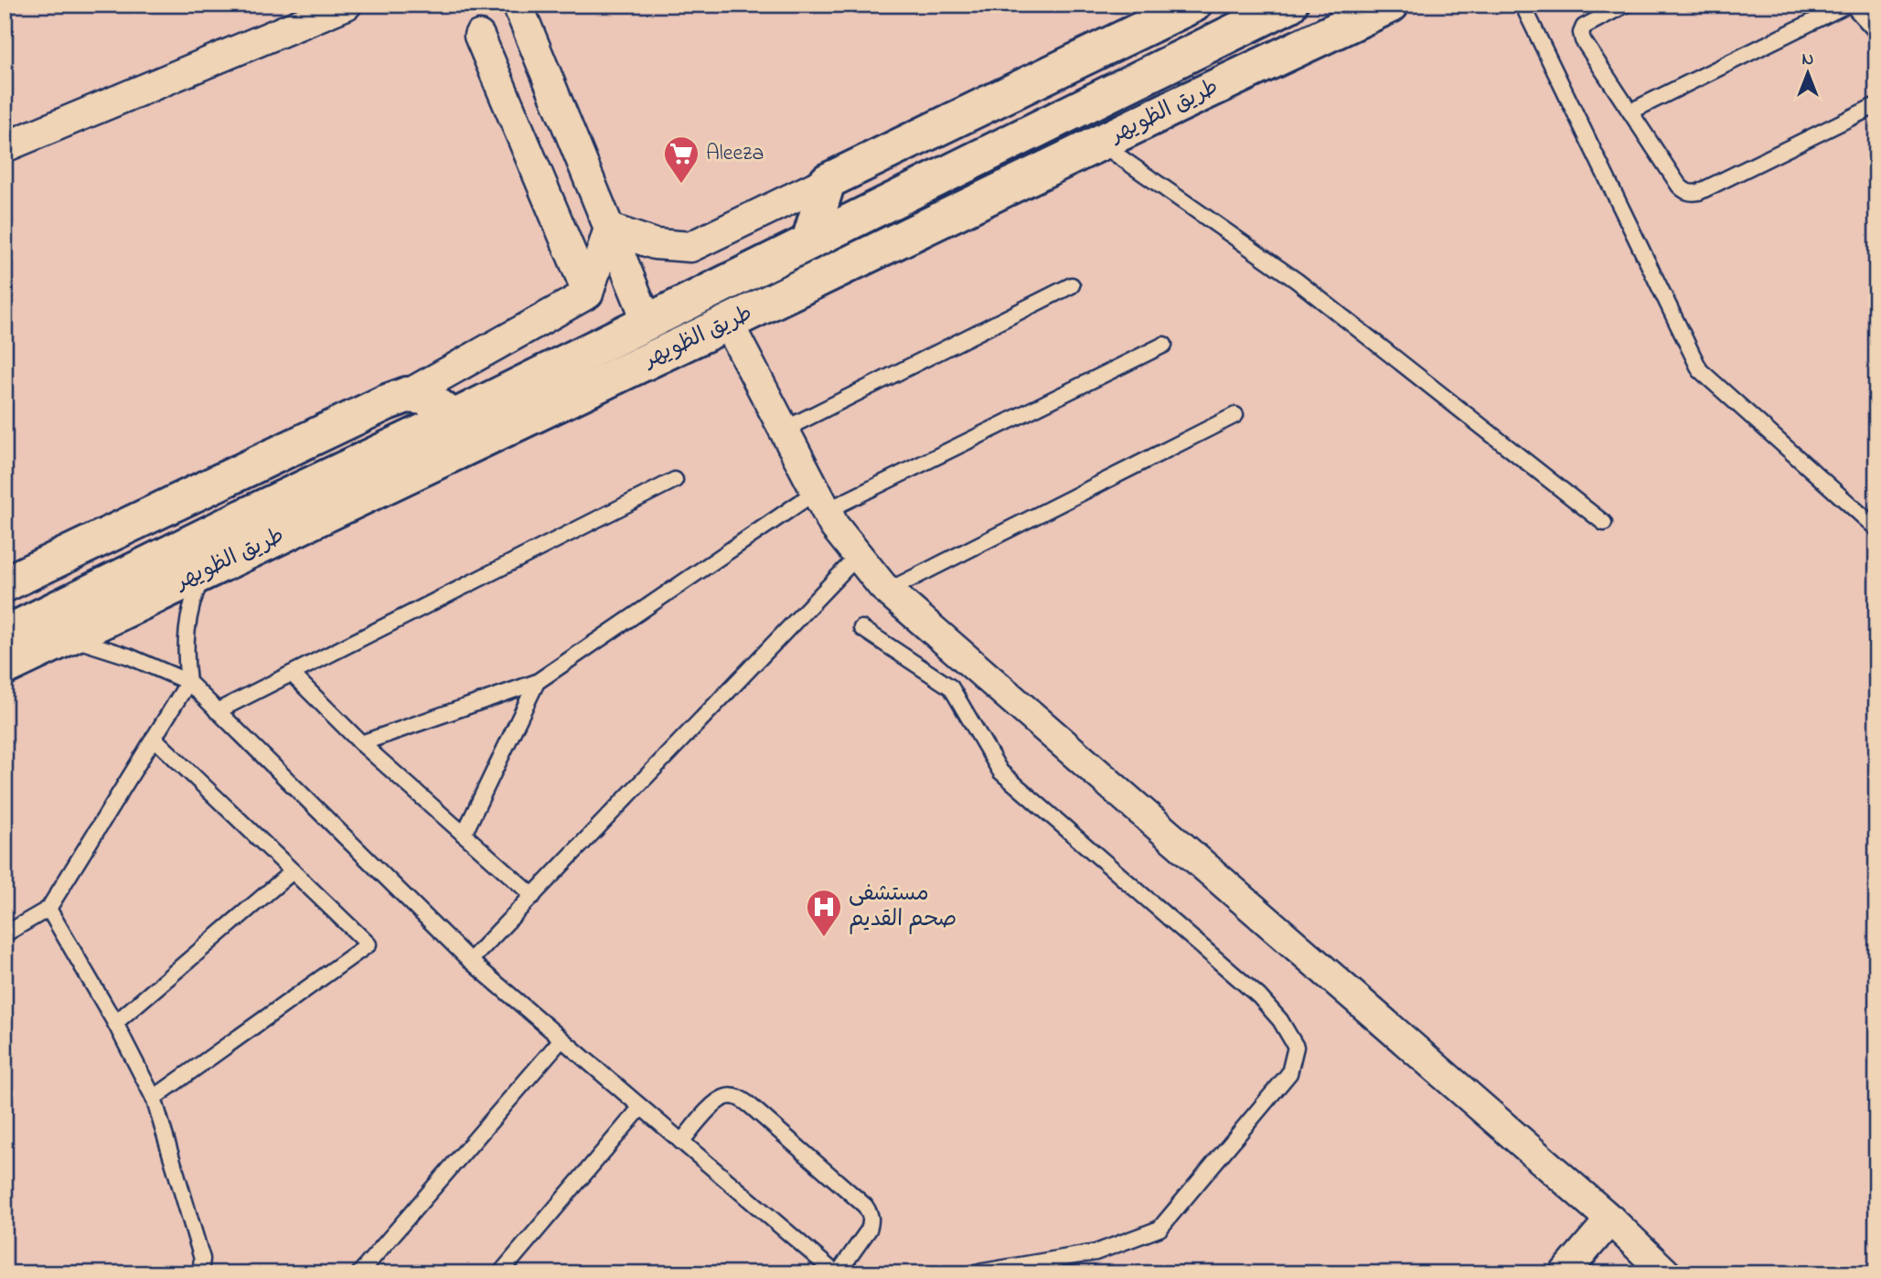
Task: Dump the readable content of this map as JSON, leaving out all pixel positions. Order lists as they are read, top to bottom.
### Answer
{
  "streets": {
    "main road": ["طريق الظويهر"]
  },
  "places": {
    "supermarket": ["Aleeza"],
    "hospital": ["مستشفى صحم القديم"]
  },
  "north": "top"
}
